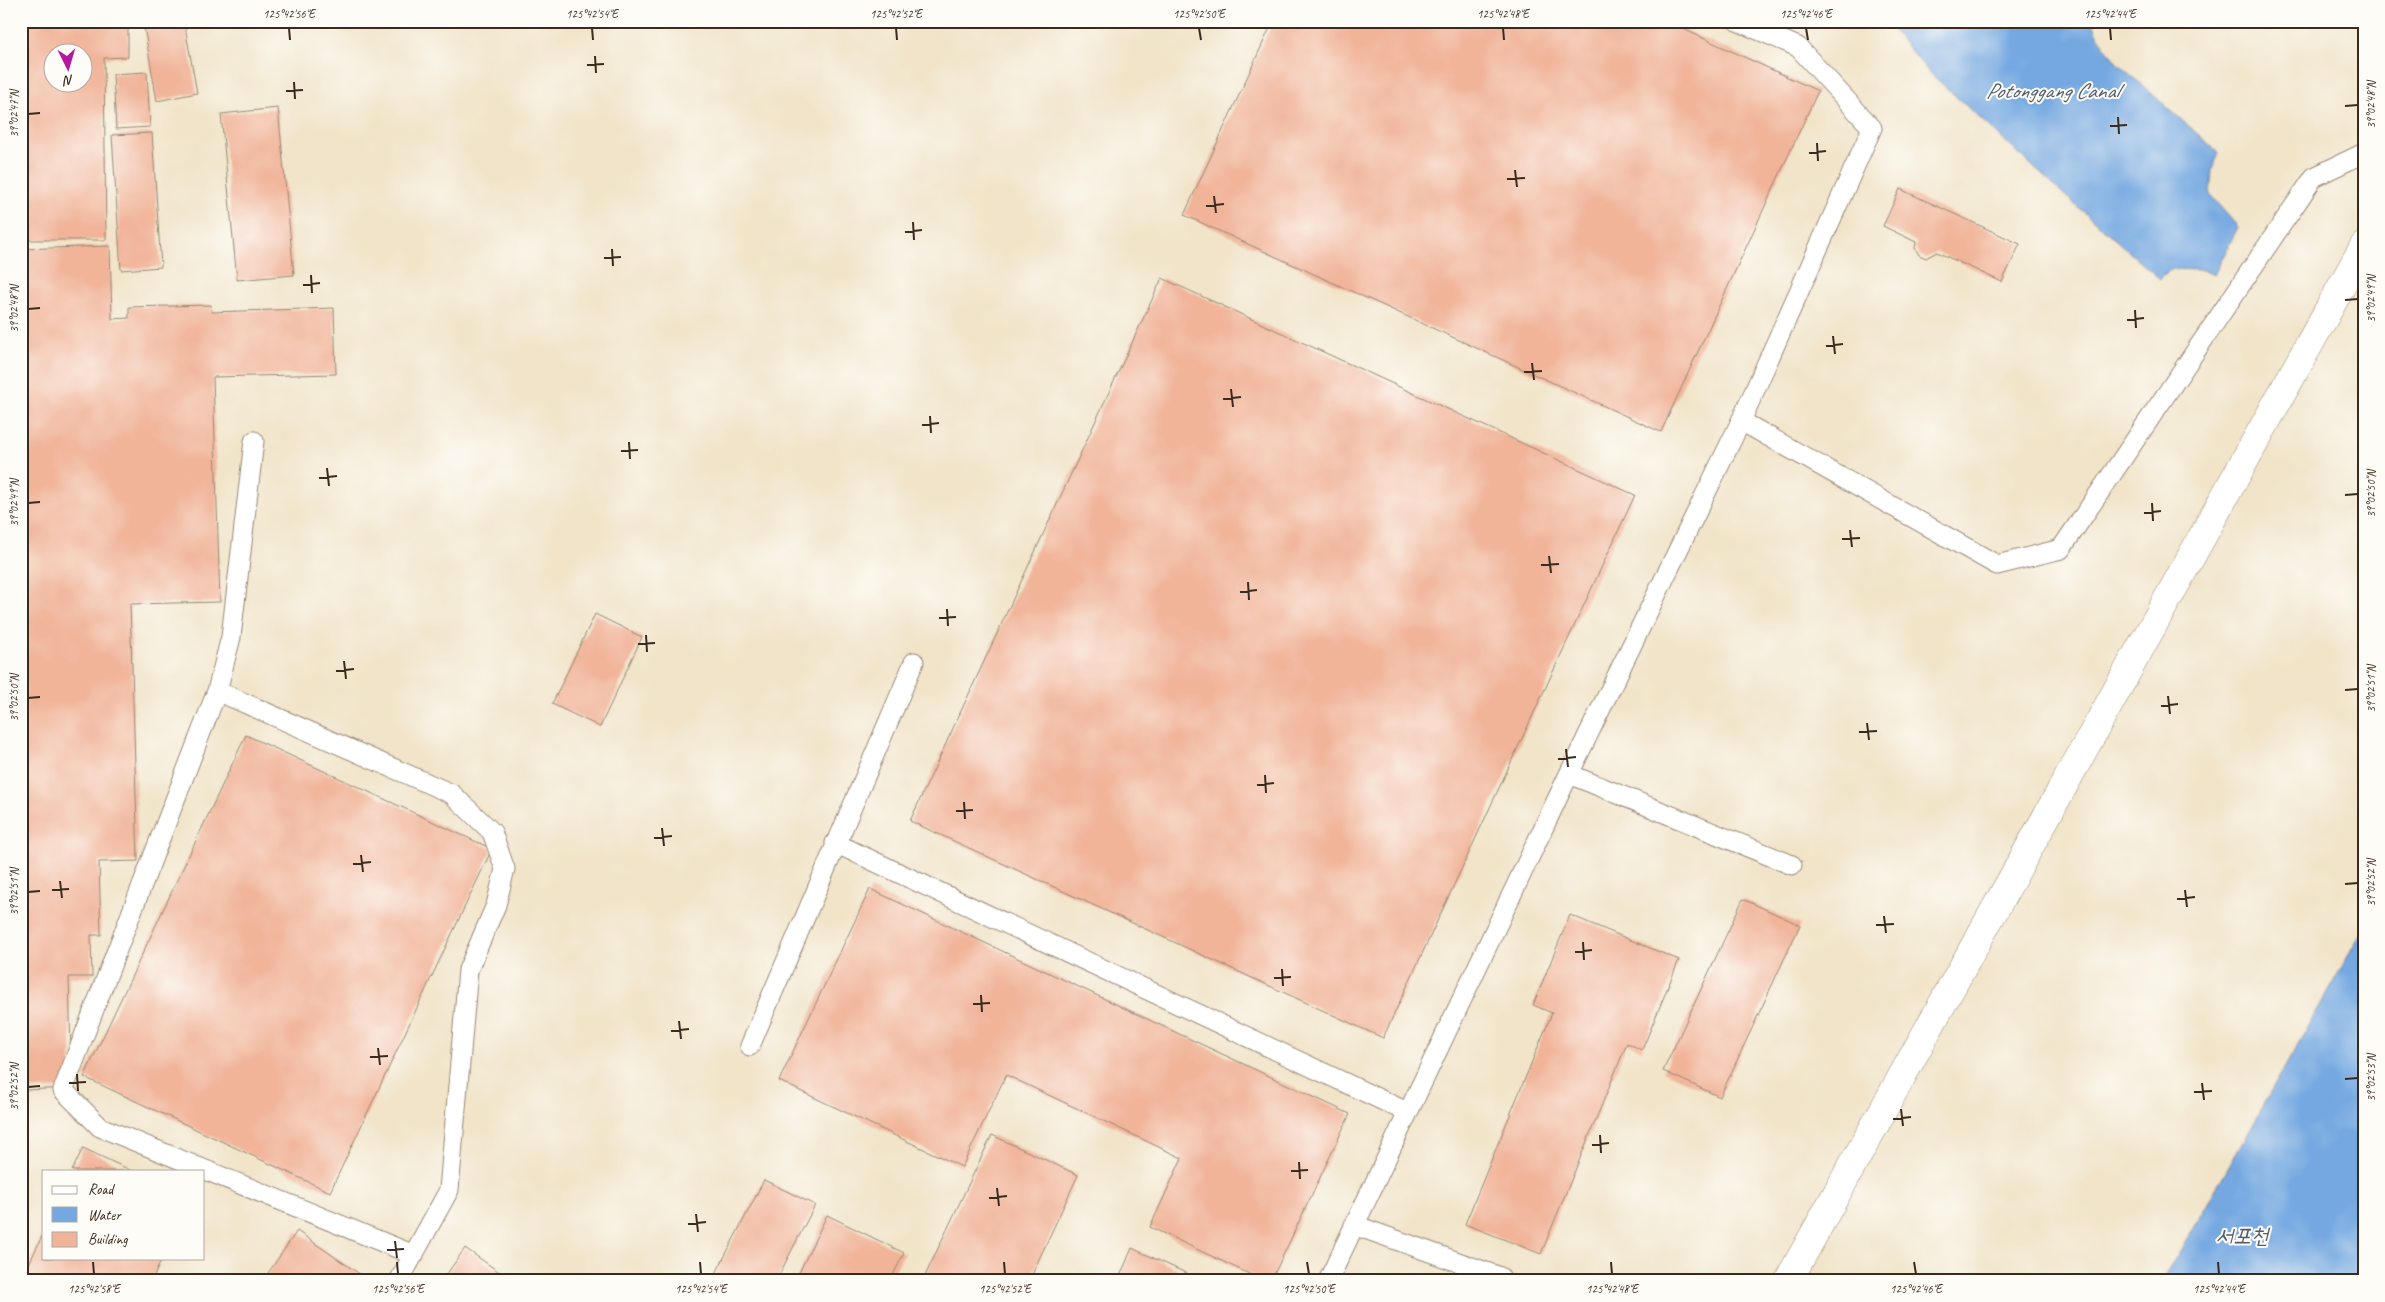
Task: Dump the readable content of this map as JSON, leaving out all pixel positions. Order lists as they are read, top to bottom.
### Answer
{
  "water": ["Potonggang Canal", "서포천"],
  "legend": ["Road", "Water", "Building"],
  "north": "bottom",
  "coordinates": [
    "125°42'56\"E",
    "125°42'54\"E",
    "125°42'52\"E",
    "125°42'50\"E",
    "125°42'48\"E",
    "125°42'46\"E",
    "125°42'44\"E",
    "39°02'48\"N",
    "39°02'47\"N",
    "39°02'49\"N",
    "39°02'50\"N",
    "39°02'51\"N",
    "39°02'52\"N",
    "39°02'53\"N",
    "125°42'58\"E"
  ]
}
